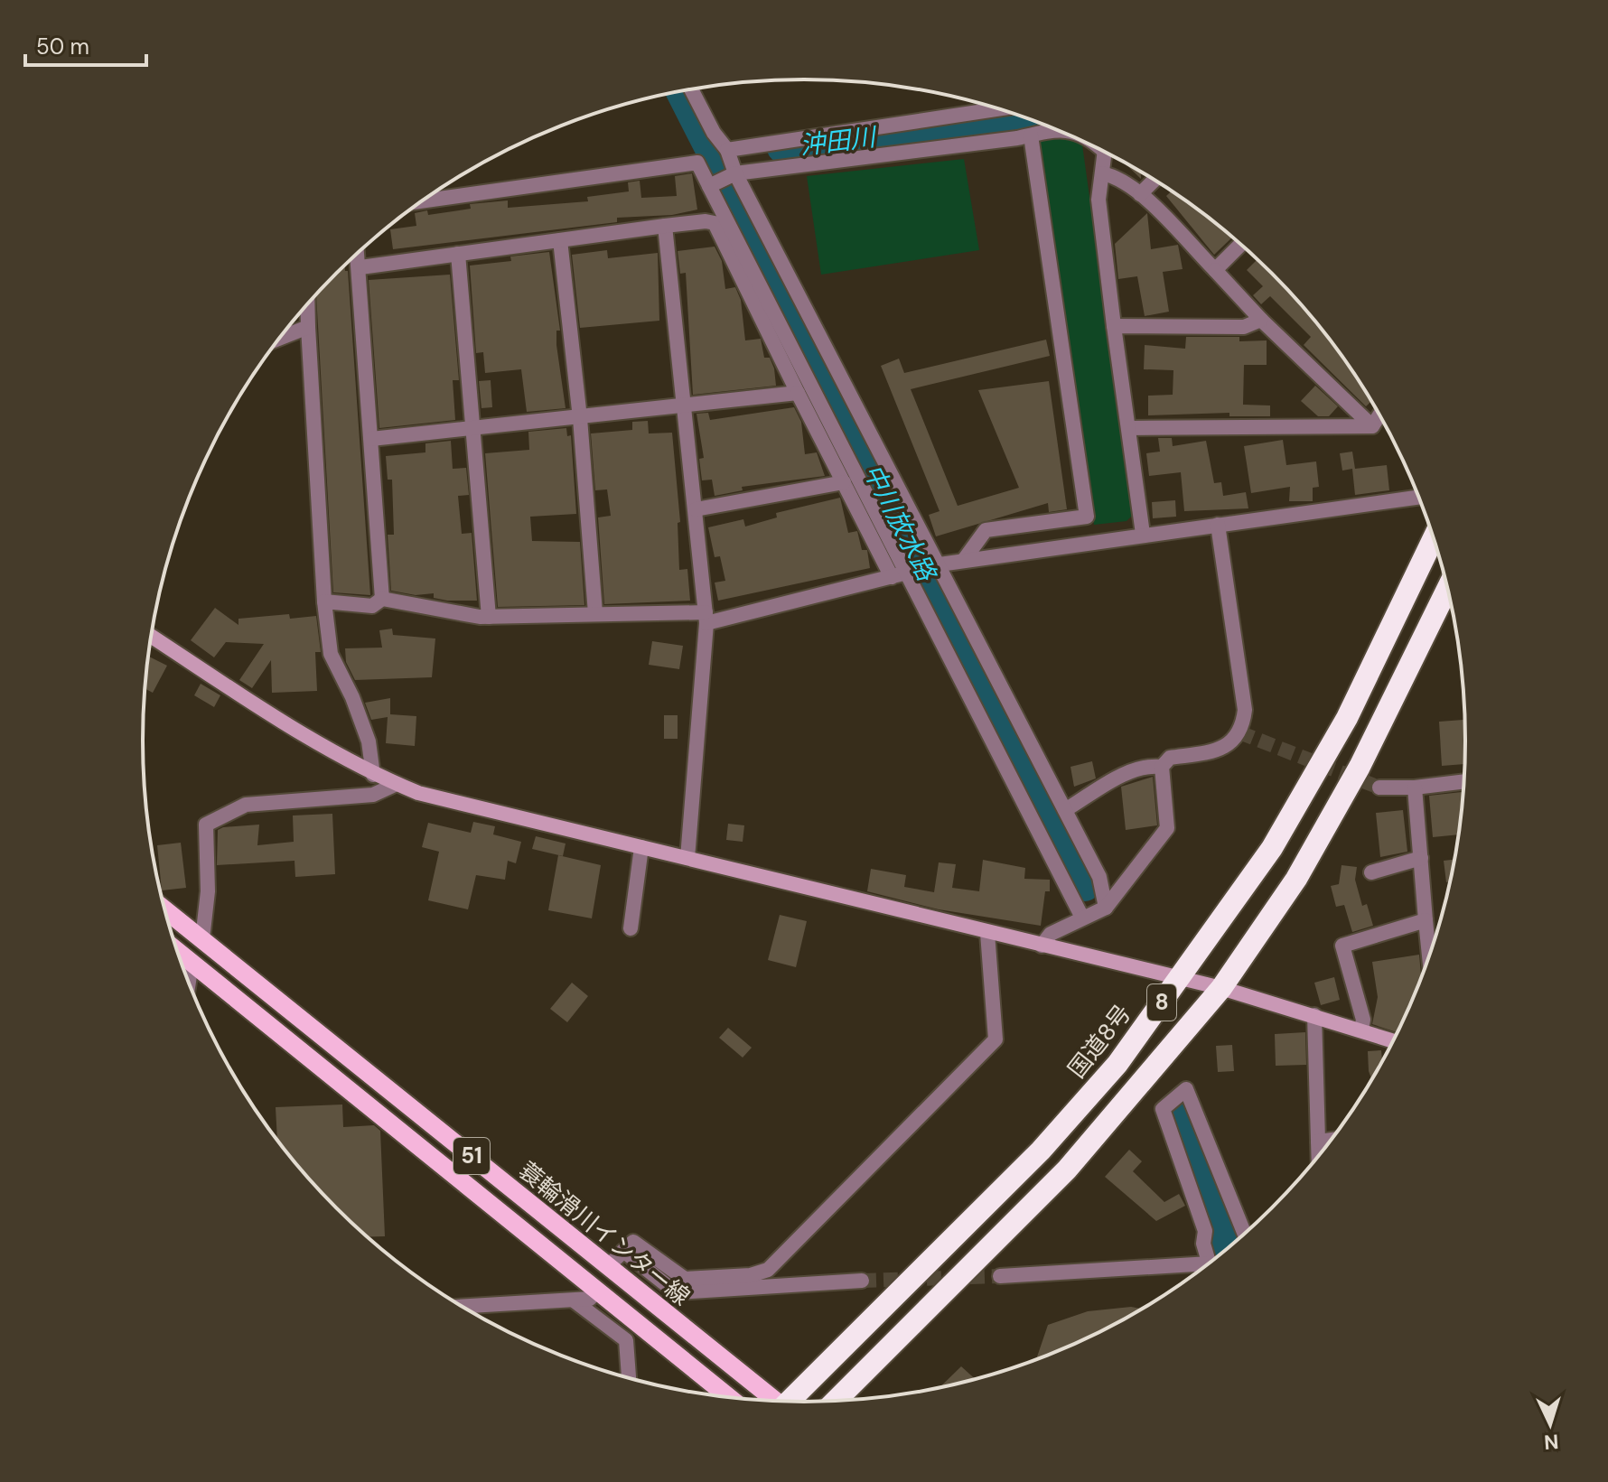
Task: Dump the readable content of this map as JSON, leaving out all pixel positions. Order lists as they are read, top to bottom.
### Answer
{
  "streets": {
    "highway": ["8", "国道8号"],
    "main road": ["51", "蓑輪滑川インター線"]
  },
  "water": ["沖田川", "中川放水路"],
  "scale_bar": "50 m",
  "north": "bottom"
}
